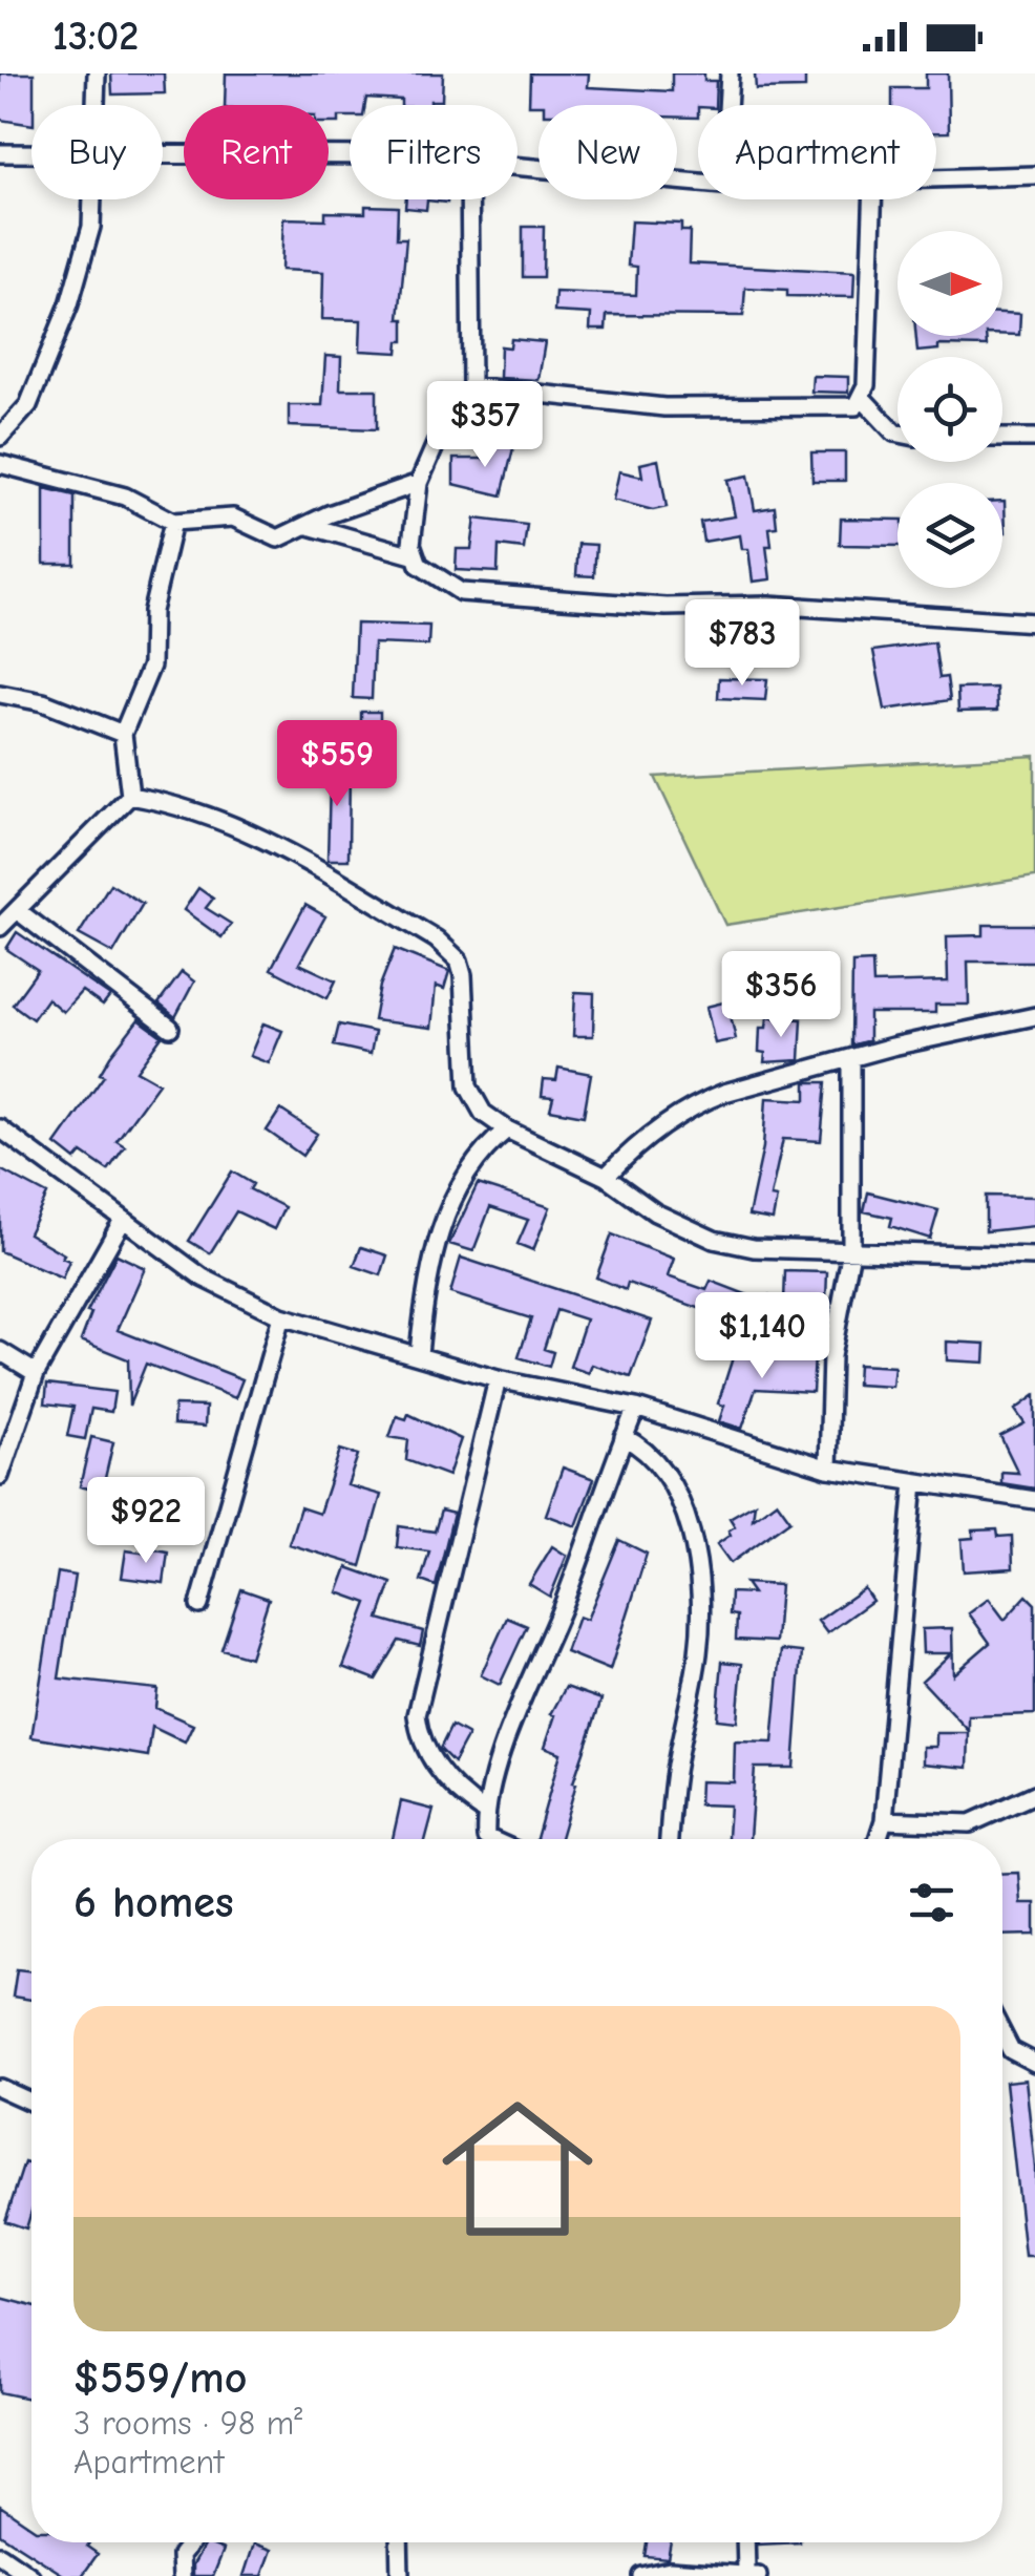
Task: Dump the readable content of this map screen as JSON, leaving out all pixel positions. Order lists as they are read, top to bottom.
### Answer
{
  "north": "right",
  "page": {
    "status": "13:02",
    "chip": [
      "Buy",
      "Rent",
      "Filters",
      "New",
      "Apartment"
    ],
    "price": [
      "$357",
      "$783",
      "$559",
      "$356",
      "$1,140",
      "$922"
    ],
    "heading": "6 homes",
    "list": [
      {
        "name": "$559/mo",
        "note": "3 rooms · 98 m² · Apartment"
      }
    ]
  }
}
